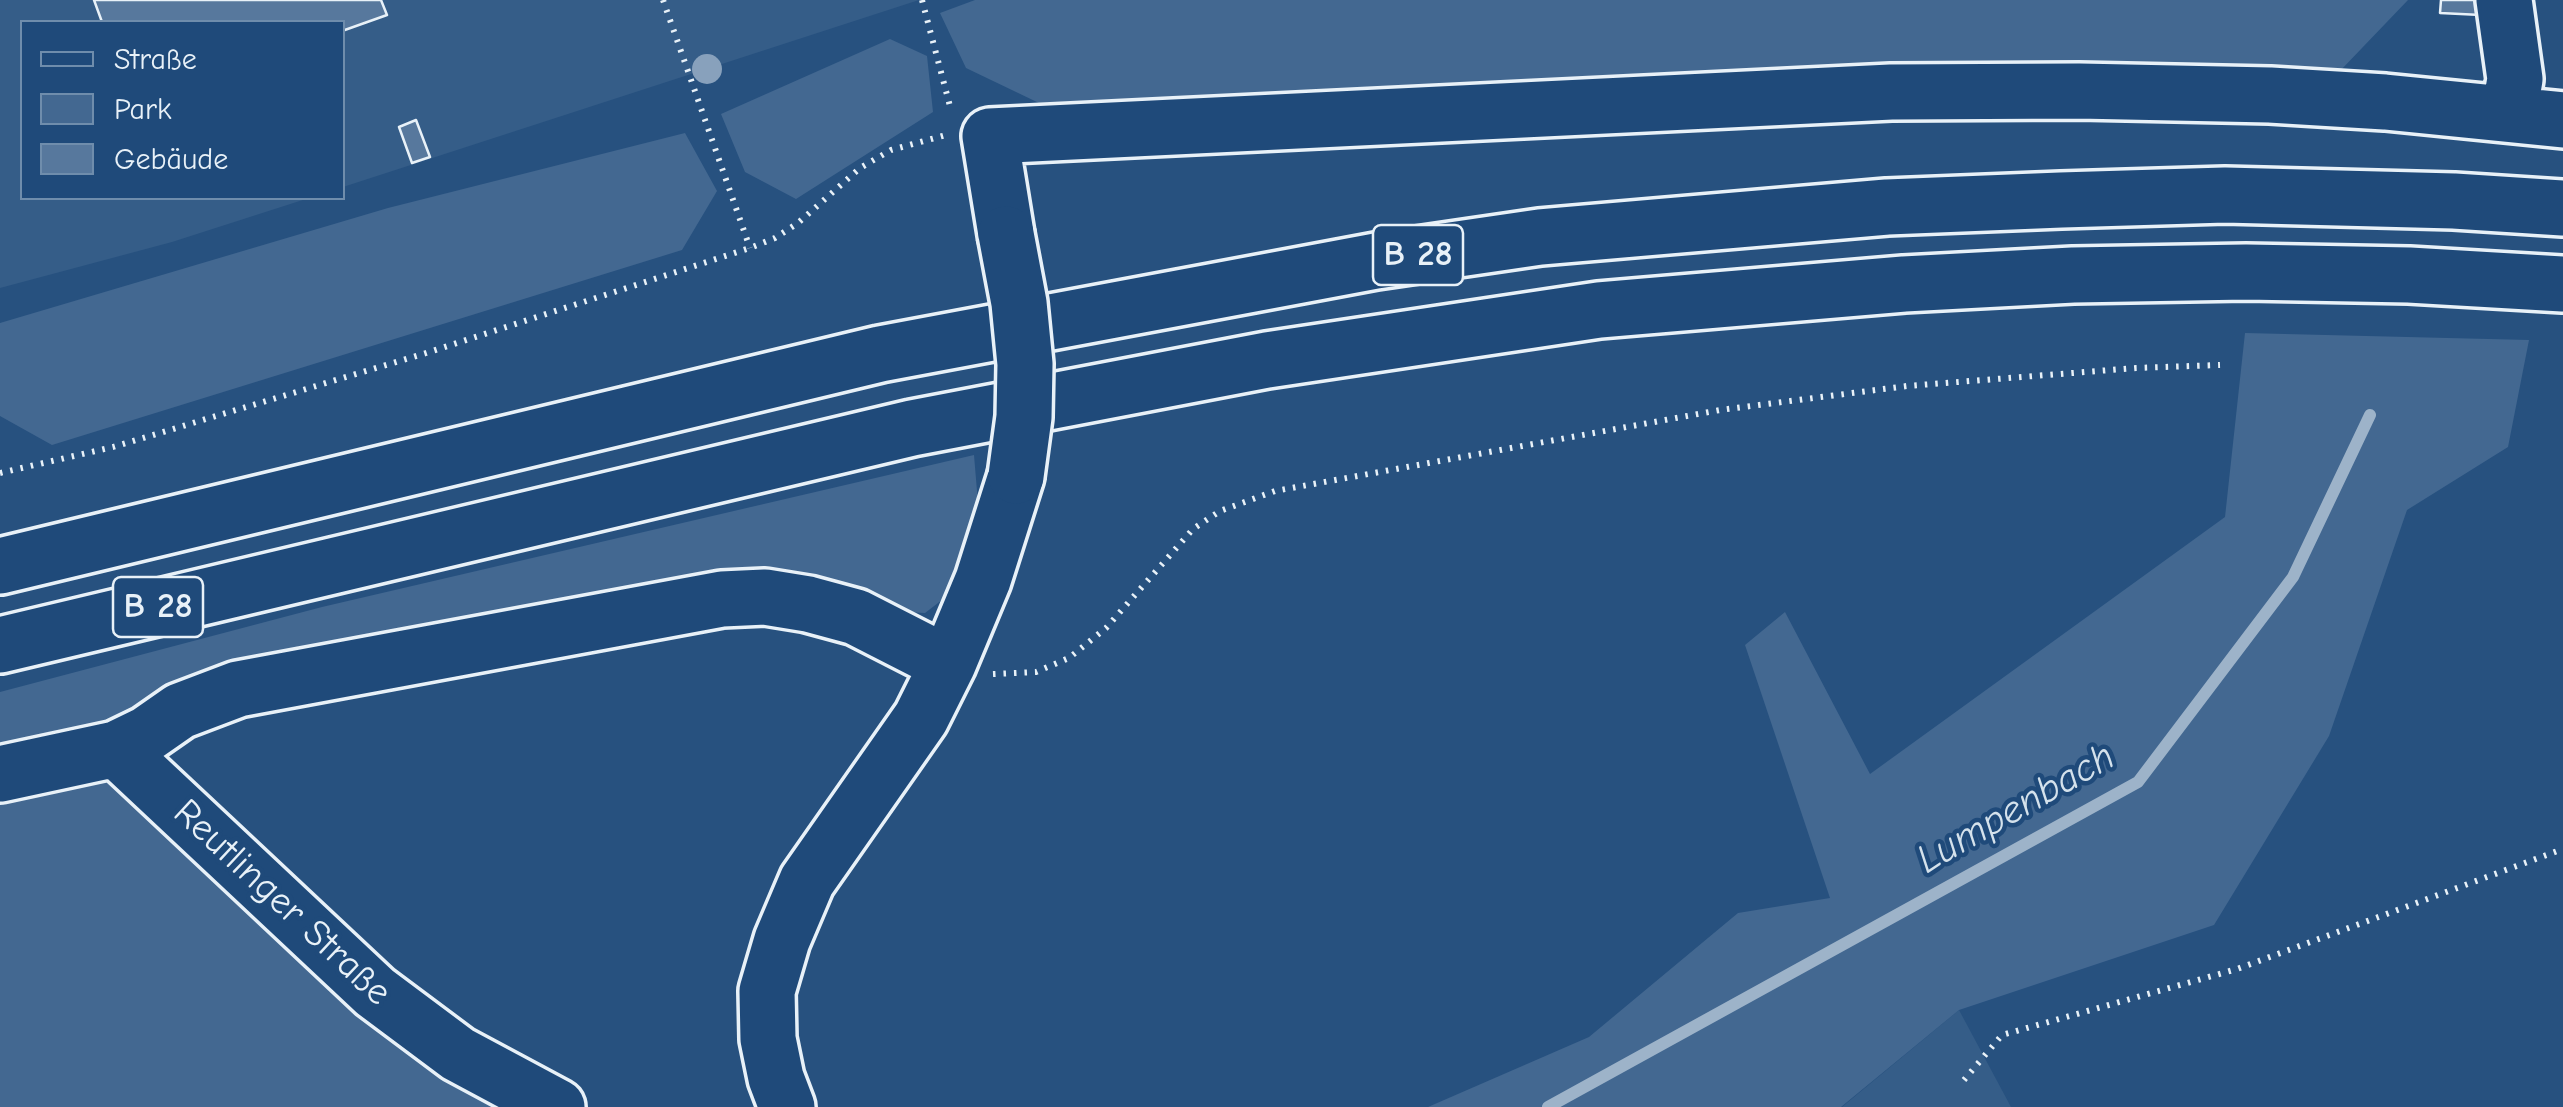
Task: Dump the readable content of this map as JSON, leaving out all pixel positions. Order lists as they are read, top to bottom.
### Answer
{
  "streets": {
    "main road": ["B 28", "Reutlinger Straße"]
  },
  "water": ["Lumpenbach"],
  "legend": ["Straße", "Park", "Gebäude"]
}
